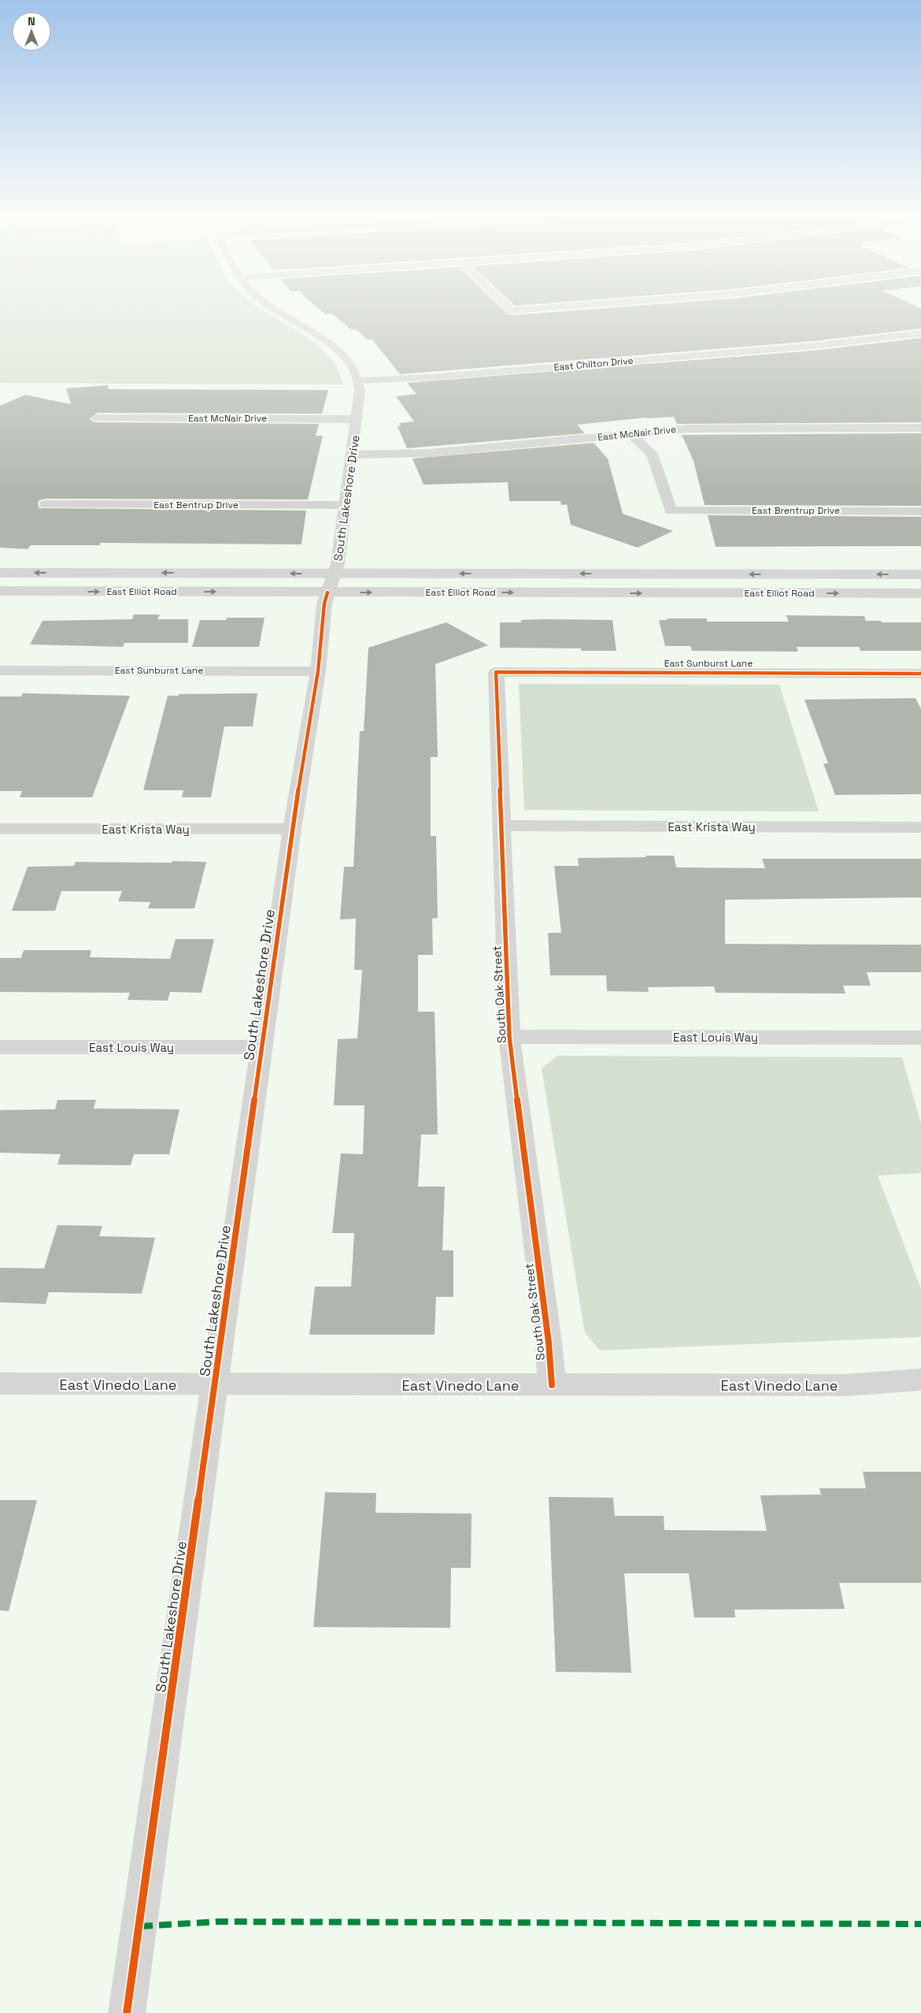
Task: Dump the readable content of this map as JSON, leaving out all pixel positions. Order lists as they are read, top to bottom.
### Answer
{
  "streets": {
    "street": [
      "East Chilton Drive",
      "East McNair Drive",
      "South Lakeshore Drive",
      "East Bentrup Drive",
      "East Brentrup Drive",
      "East Elliot Road",
      "East Sunburst Lane",
      "East Krista Way",
      "South Oak Street",
      "East Louis Way",
      "East Vinedo Lane"
    ]
  },
  "crossings": [
    ["East Chilton Drive", "South Lakeshore Drive"],
    ["East McNair Drive", "South Lakeshore Drive"],
    ["East McNair Drive", "East Brentrup Drive"],
    ["South Lakeshore Drive", "East Bentrup Drive"],
    ["South Lakeshore Drive", "East Elliot Road"],
    ["South Lakeshore Drive", "East Sunburst Lane"],
    ["South Lakeshore Drive", "East Krista Way"],
    ["South Lakeshore Drive", "East Louis Way"],
    ["South Lakeshore Drive", "East Vinedo Lane"],
    ["East Sunburst Lane", "South Oak Street"],
    ["East Krista Way", "South Oak Street"],
    ["South Oak Street", "East Louis Way"],
    ["South Oak Street", "East Vinedo Lane"]
  ],
  "north": "top"
}
